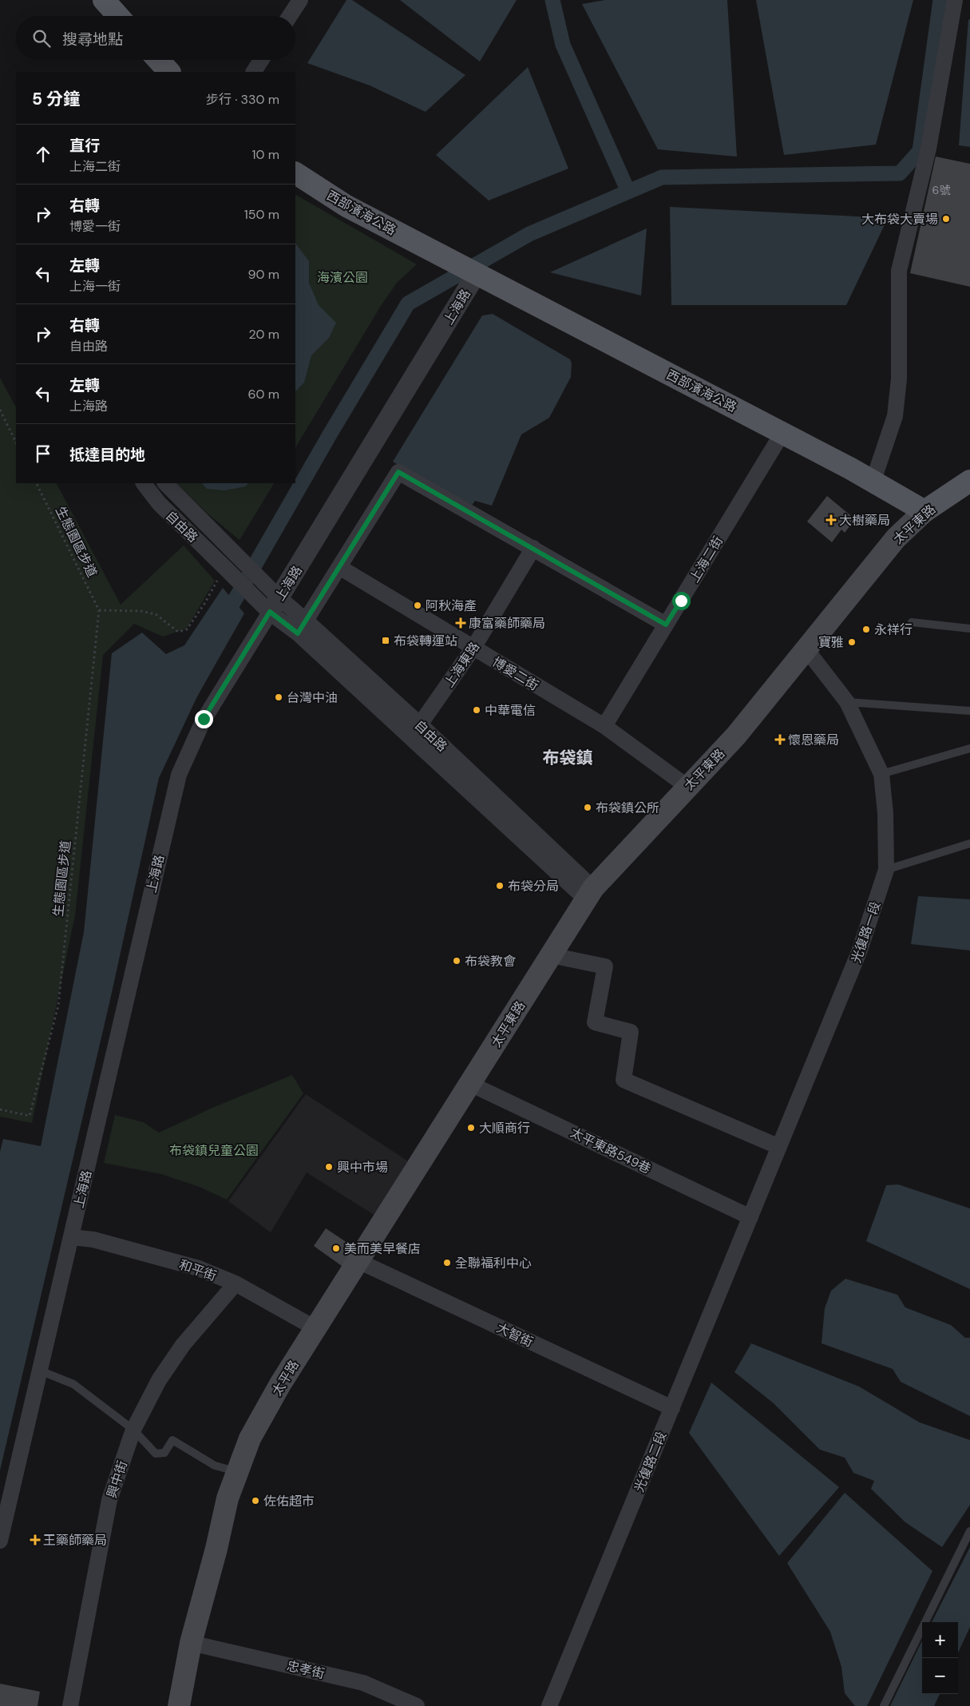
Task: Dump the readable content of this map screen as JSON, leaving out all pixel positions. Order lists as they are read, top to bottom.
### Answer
{
  "streets": {
    "main road": ["西部濱海公路", "太平東路", "太平路"],
    "street": [
      "上海路",
      "自由路",
      "上海二街",
      "上海東路",
      "博愛二街",
      "光復路一段",
      "太平東路549巷",
      "和平街",
      "大智街",
      "光復路二段",
      "興中街",
      "忠孝街"
    ],
    "path": ["生態園區步道"]
  },
  "crossings": [
    ["西部濱海公路", "上海路"],
    ["西部濱海公路", "太平東路"],
    ["西部濱海公路", "上海二街"],
    ["上海路", "自由路"],
    ["上海路", "和平街"],
    ["太平東路", "自由路"],
    ["太平東路", "博愛二街"],
    ["太平東路", "光復路一段"],
    ["太平東路", "太平東路549巷"],
    ["太平東路", "太平路"],
    ["自由路", "上海東路"],
    ["上海二街", "博愛二街"],
    ["上海東路", "博愛二街"],
    ["光復路一段", "太平東路549巷"],
    ["光復路一段", "光復路二段"],
    ["太平東路549巷", "太平路"],
    ["太平東路549巷", "光復路二段"],
    ["和平街", "太平路"],
    ["和平街", "興中街"],
    ["大智街", "太平路"],
    ["大智街", "光復路二段"],
    ["太平路", "忠孝街"]
  ],
  "districts": ["布袋鎮"],
  "parks": ["海濱公園", "布袋鎮兒童公園"],
  "places": {
    "other": [
      "大布袋大賣場",
      "阿秋海產",
      "永祥行",
      "寶雅",
      "台灣中油",
      "中華電信",
      "布袋鎮公所",
      "布袋分局",
      "布袋教會",
      "大順商行",
      "興中市場",
      "美而美早餐店",
      "全聯福利中心",
      "佐佑超市"
    ],
    "health": [
      "大樹藥局",
      "康富藥師藥局",
      "懷恩藥局",
      "王藥師藥局"
    ],
    "transit": ["布袋轉運站"]
  },
  "house_numbers": ["6號"],
  "page": {
    "search": "搜尋地點",
    "heading": ["5 分鐘", "步行 · 330 m"],
    "list": [
      ["直行", "上海二街", "10 m"],
      ["右轉", "博愛一街", "150 m"],
      ["左轉", "上海一街", "90 m"],
      ["右轉", "自由路", "20 m"],
      ["左轉", "上海路", "60 m"],
      "抵達目的地"
    ],
    "map_buttons": ["+", "−"]
  }
}
